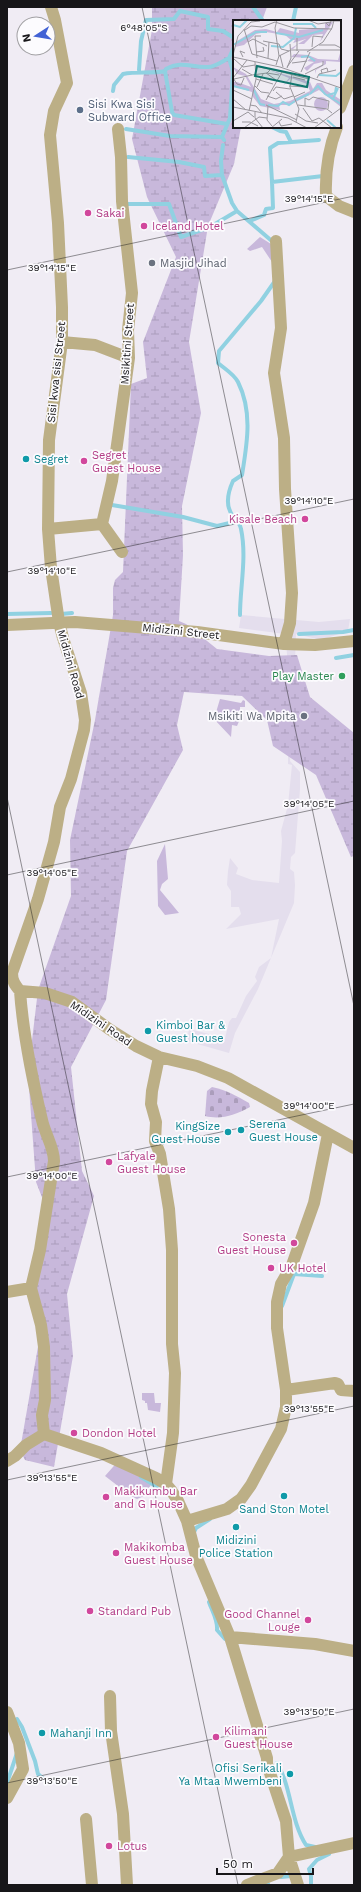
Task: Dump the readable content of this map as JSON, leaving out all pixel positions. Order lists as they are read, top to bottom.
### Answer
{
  "streets": {
    "street": [
      "Msikitini Street",
      "Sisi kwa sisi Street",
      "Midizini Street",
      "Midizini Road"
    ]
  },
  "crossings": [
    ["Sisi kwa sisi Street", "Midizini Street"],
    ["Sisi kwa sisi Street", "Midizini Road"],
    ["Midizini Street", "Midizini Road"]
  ],
  "places": [
    "Sisi Kwa Sisi Subward Office",
    "Sakai",
    "Iceland Hotel",
    "Masjid Jihad",
    "Segret",
    "Segret Guest House",
    "Kisale Beach",
    "Play Master",
    "Msikiti Wa Mpita",
    "Kimboi Bar & Guest house",
    "Serena Guest House",
    "KingSize Guest House",
    "Lafyale Guest House",
    "Sonesta Guest House",
    "UK Hotel",
    "Dondon Hotel",
    "Sand Ston Motel",
    "Makikumbu Bar and G House",
    "Midizini Police Station",
    "Makikomba Guest House",
    "Standard Pub",
    "Good Channel Louge",
    "Mahanji Inn",
    "Kilimani Guest House",
    "Ofisi Serikali Ya Mtaa Mwembeni",
    "Lotus"
  ],
  "scale_bar": "50 m",
  "north": "left",
  "coordinates": [
    "6°48'05\"S",
    "39°14'15\"E",
    "39°14'10\"E",
    "39°14'05\"E",
    "39°14'00\"E",
    "39°13'55\"E",
    "39°13'50\"E"
  ]
}
